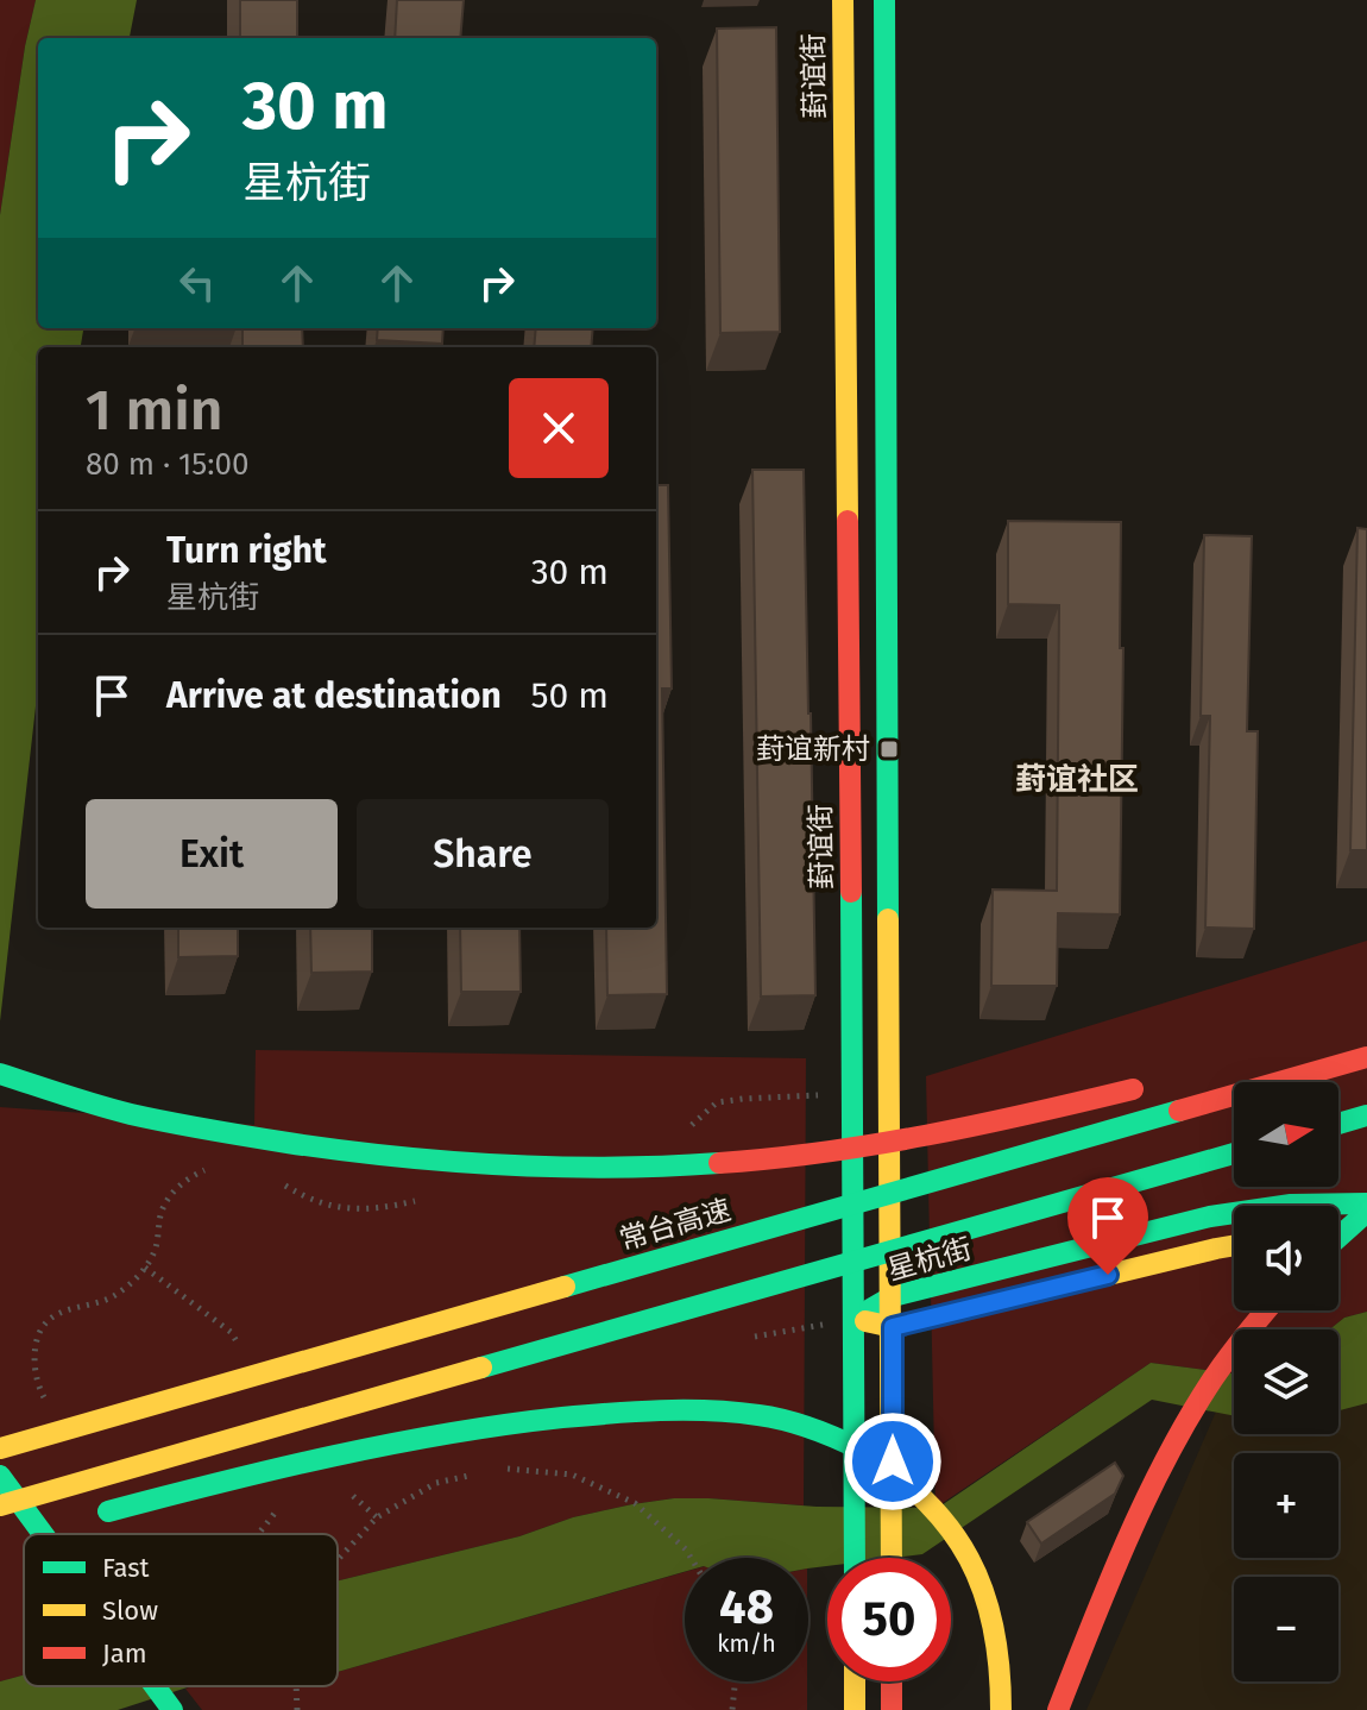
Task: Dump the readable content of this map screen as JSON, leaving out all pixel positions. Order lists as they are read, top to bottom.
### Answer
{
  "streets": {
    "main road": ["葑谊街", "常台高速", "星杭街"]
  },
  "crossings": [
    ["葑谊街", "星杭街"]
  ],
  "districts": ["葑谊社区"],
  "places": {
    "transit": ["葑谊新村"]
  },
  "legend": ["Fast", "Slow", "Jam"],
  "north": "right",
  "page": {
    "turn": ["30 m", "星杭街"],
    "heading": ["1 min", "80 m · 15:00"],
    "list": [
      {
        "name": "Turn right",
        "note": "星杭街",
        "value": "30 m"
      },
      {
        "name": "Arrive at destination",
        "value": "50 m"
      }
    ],
    "buttons": ["Exit", "Share"],
    "map_buttons": ["+", "−"],
    "speed": "48 km/h",
    "limit": "50"
  }
}
